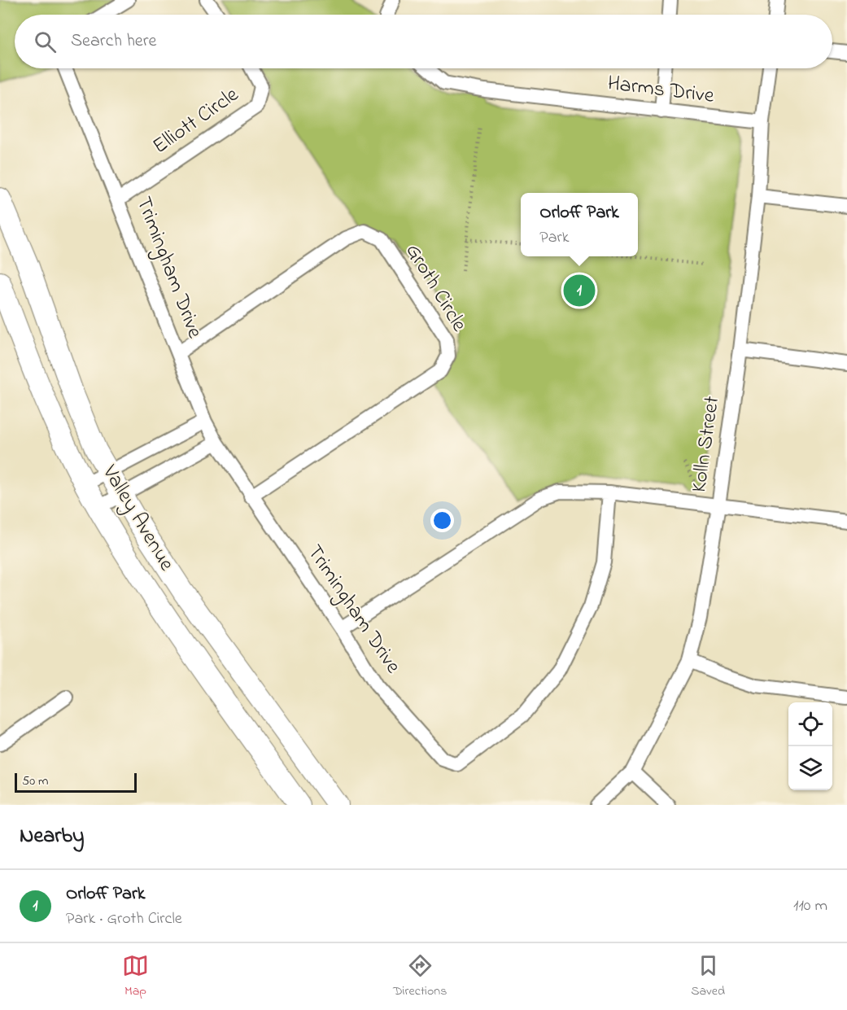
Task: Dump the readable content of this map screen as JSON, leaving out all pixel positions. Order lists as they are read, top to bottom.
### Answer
{
  "streets": {
    "main road": ["Valley Avenue"],
    "street": [
      "Harms Drive",
      "Elliott Circle",
      "Trimingham Drive",
      "Groth Circle",
      "Kolln Street"
    ]
  },
  "crossings": [
    ["Harms Drive", "Kolln Street"],
    ["Elliott Circle", "Trimingham Drive"],
    ["Trimingham Drive", "Groth Circle"]
  ],
  "scale_bar": "50 m",
  "page": {
    "search": "Search here",
    "popup": ["Orloff Park", "Park"],
    "pins": "1",
    "scale": "50 m",
    "heading": "Nearby",
    "list": [
      {
        "mark": "1",
        "name": "Orloff Park",
        "note": "Park · Groth Circle",
        "value": "110 m"
      }
    ],
    "nav": ["Map", "Directions", "Saved"]
  }
}
